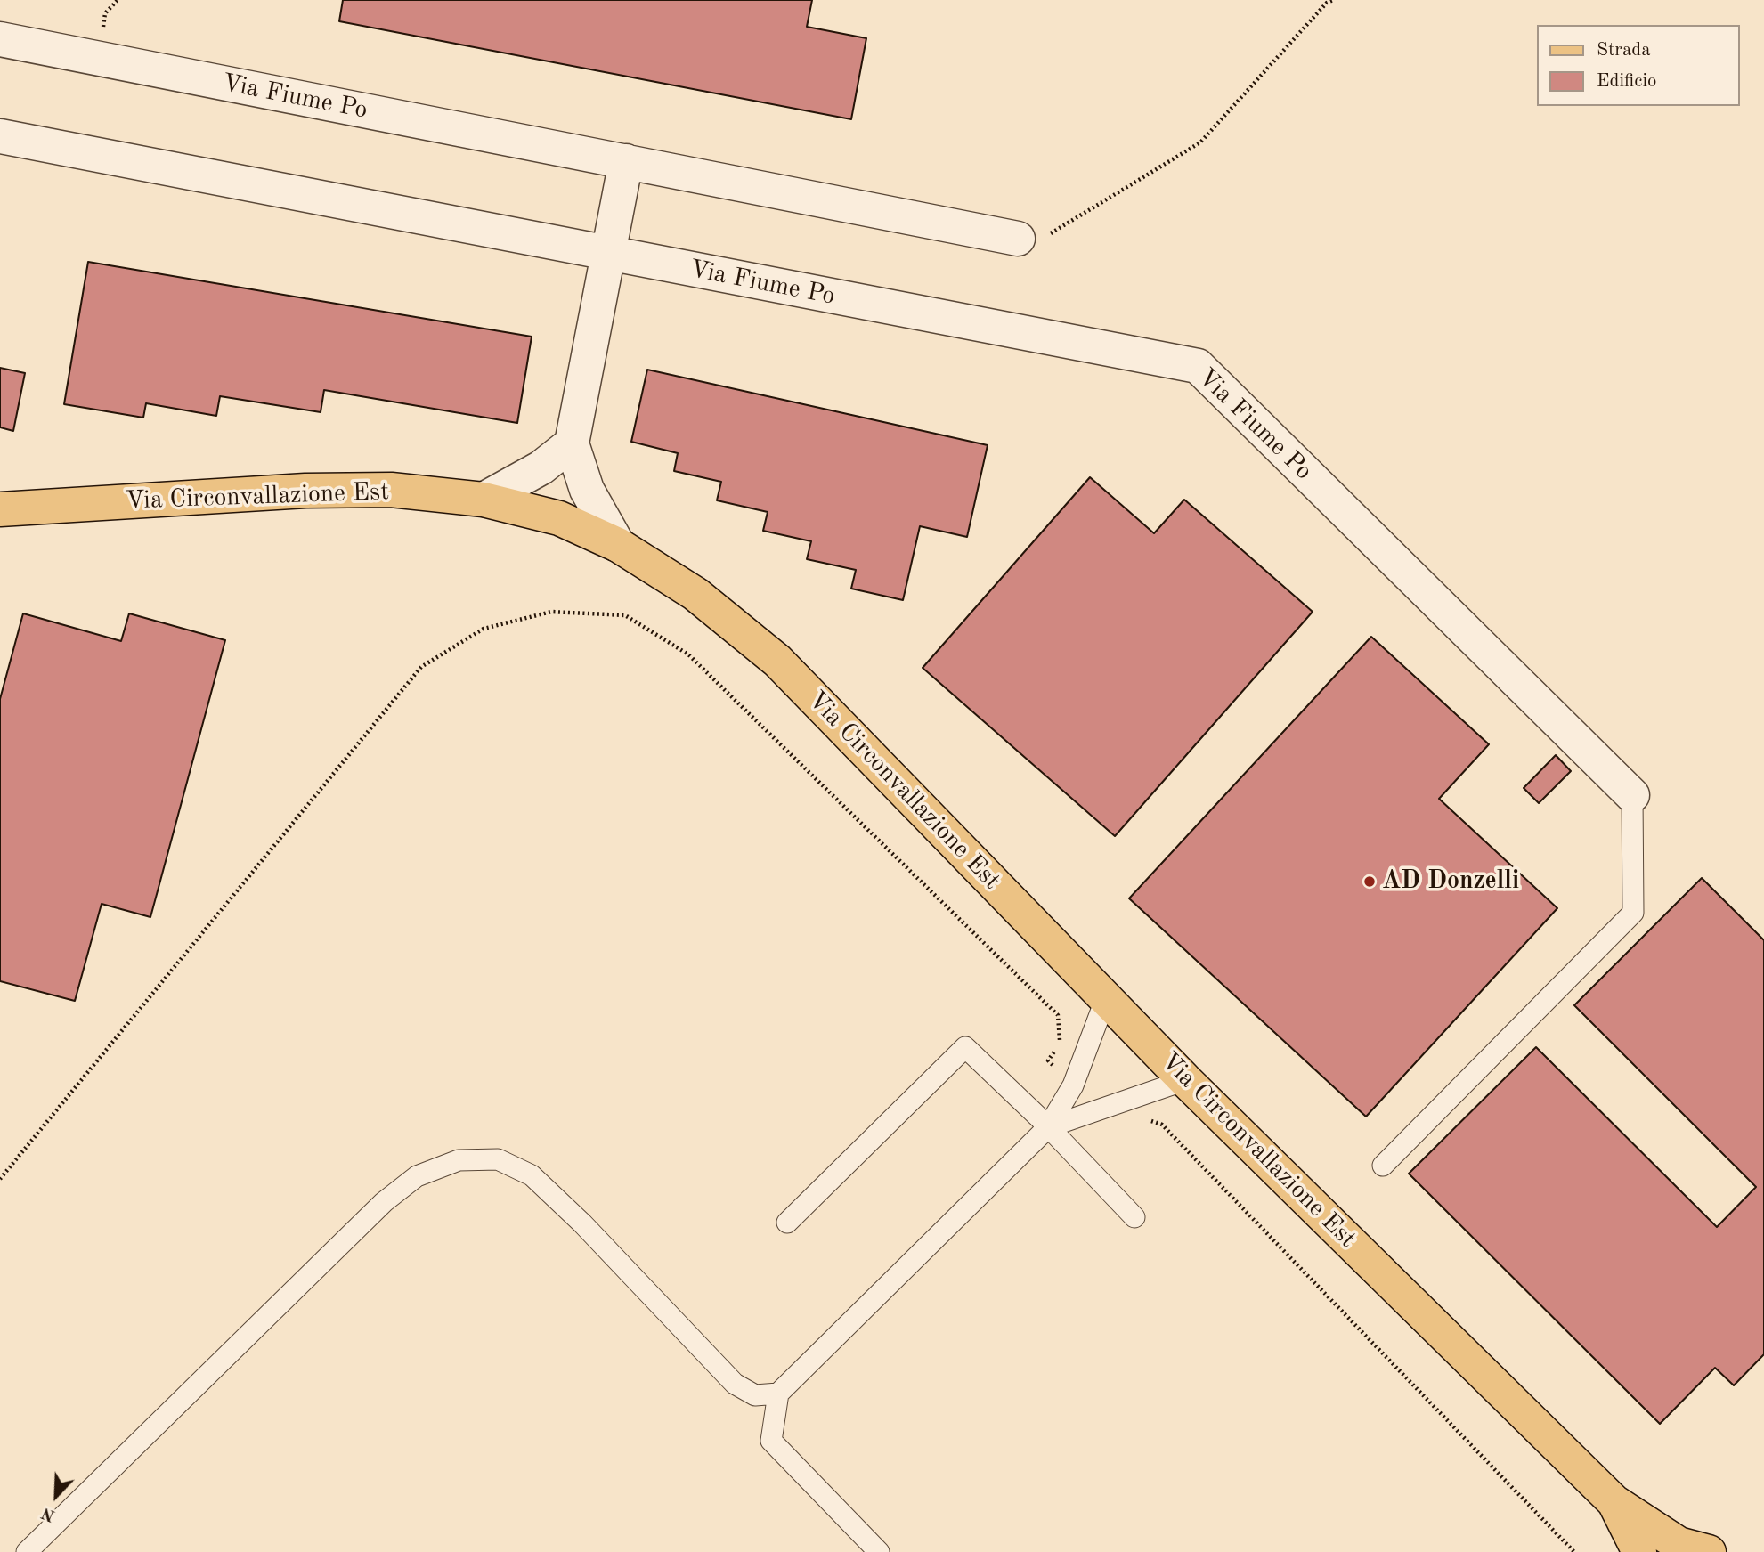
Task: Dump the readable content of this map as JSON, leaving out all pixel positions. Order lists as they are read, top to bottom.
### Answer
{
  "streets": {
    "main road": ["Via Circonvallazione Est"],
    "street": ["Via Fiume Po"]
  },
  "places": ["AD Donzelli"],
  "legend": ["Strada", "Edificio"],
  "north": "bottom left"
}
